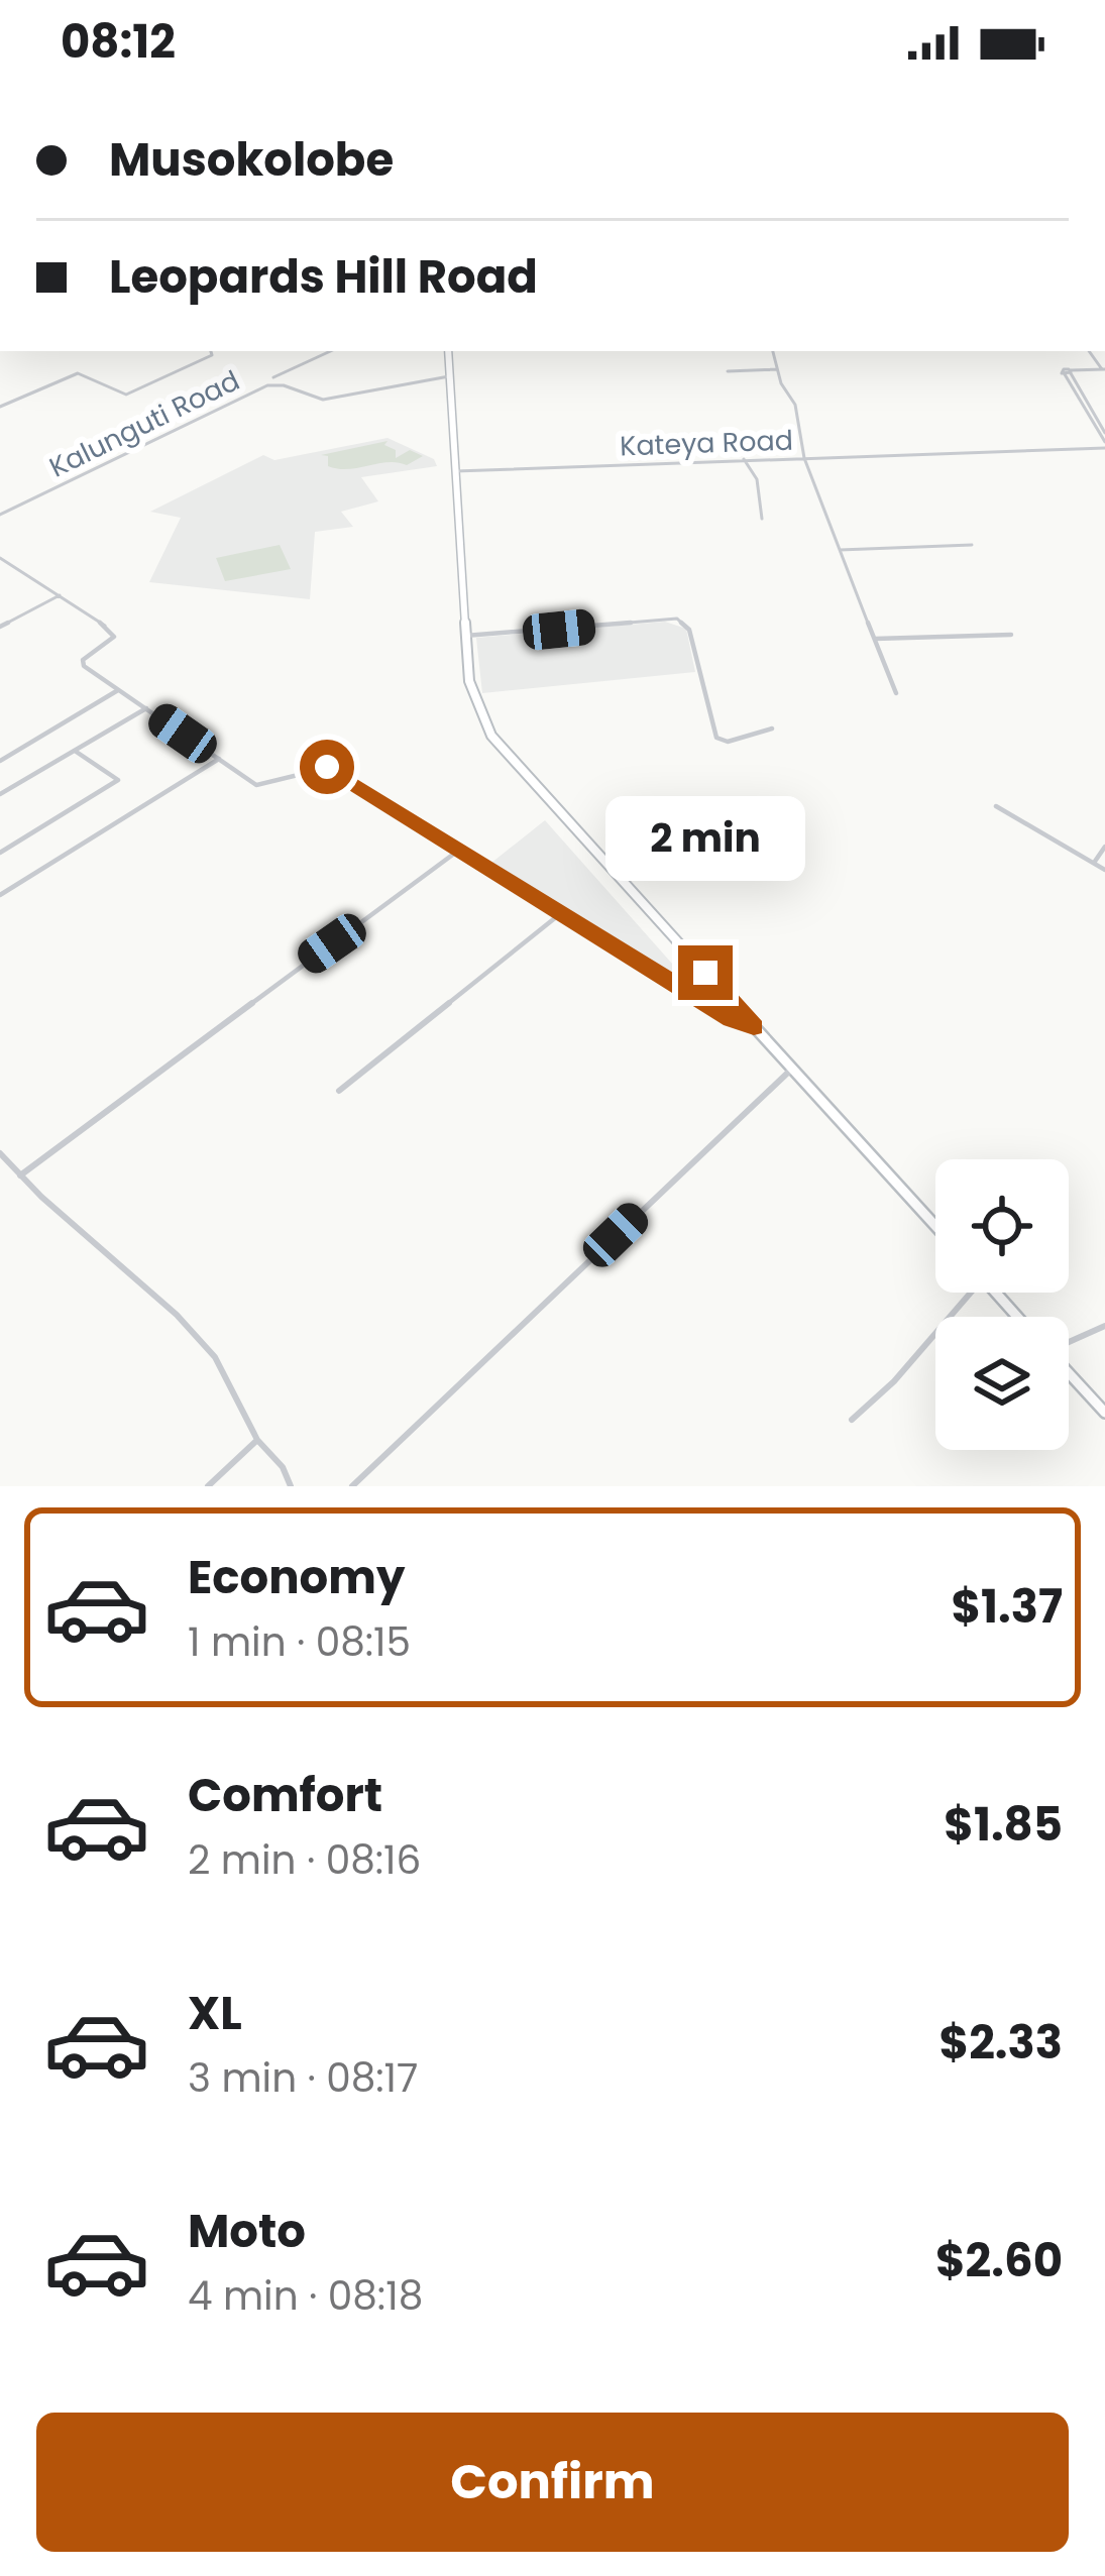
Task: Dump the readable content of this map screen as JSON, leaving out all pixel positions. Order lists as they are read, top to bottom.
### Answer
{
  "streets": {
    "street": ["Kalunguti Road", "Kateya Road"]
  },
  "page": {
    "status": "08:12",
    "banner": ["Musokolobe", "Leopards Hill Road"],
    "bubble": "2 min",
    "list": [
      {
        "name": "Economy",
        "note": "1 min · 08:15",
        "value": "$1.37"
      },
      {
        "name": "Comfort",
        "note": "2 min · 08:16",
        "value": "$1.85"
      },
      {
        "name": "XL",
        "note": "3 min · 08:17",
        "value": "$2.33"
      },
      {
        "name": "Moto",
        "note": "4 min · 08:18",
        "value": "$2.60"
      }
    ],
    "buttons": "Confirm"
  }
}
